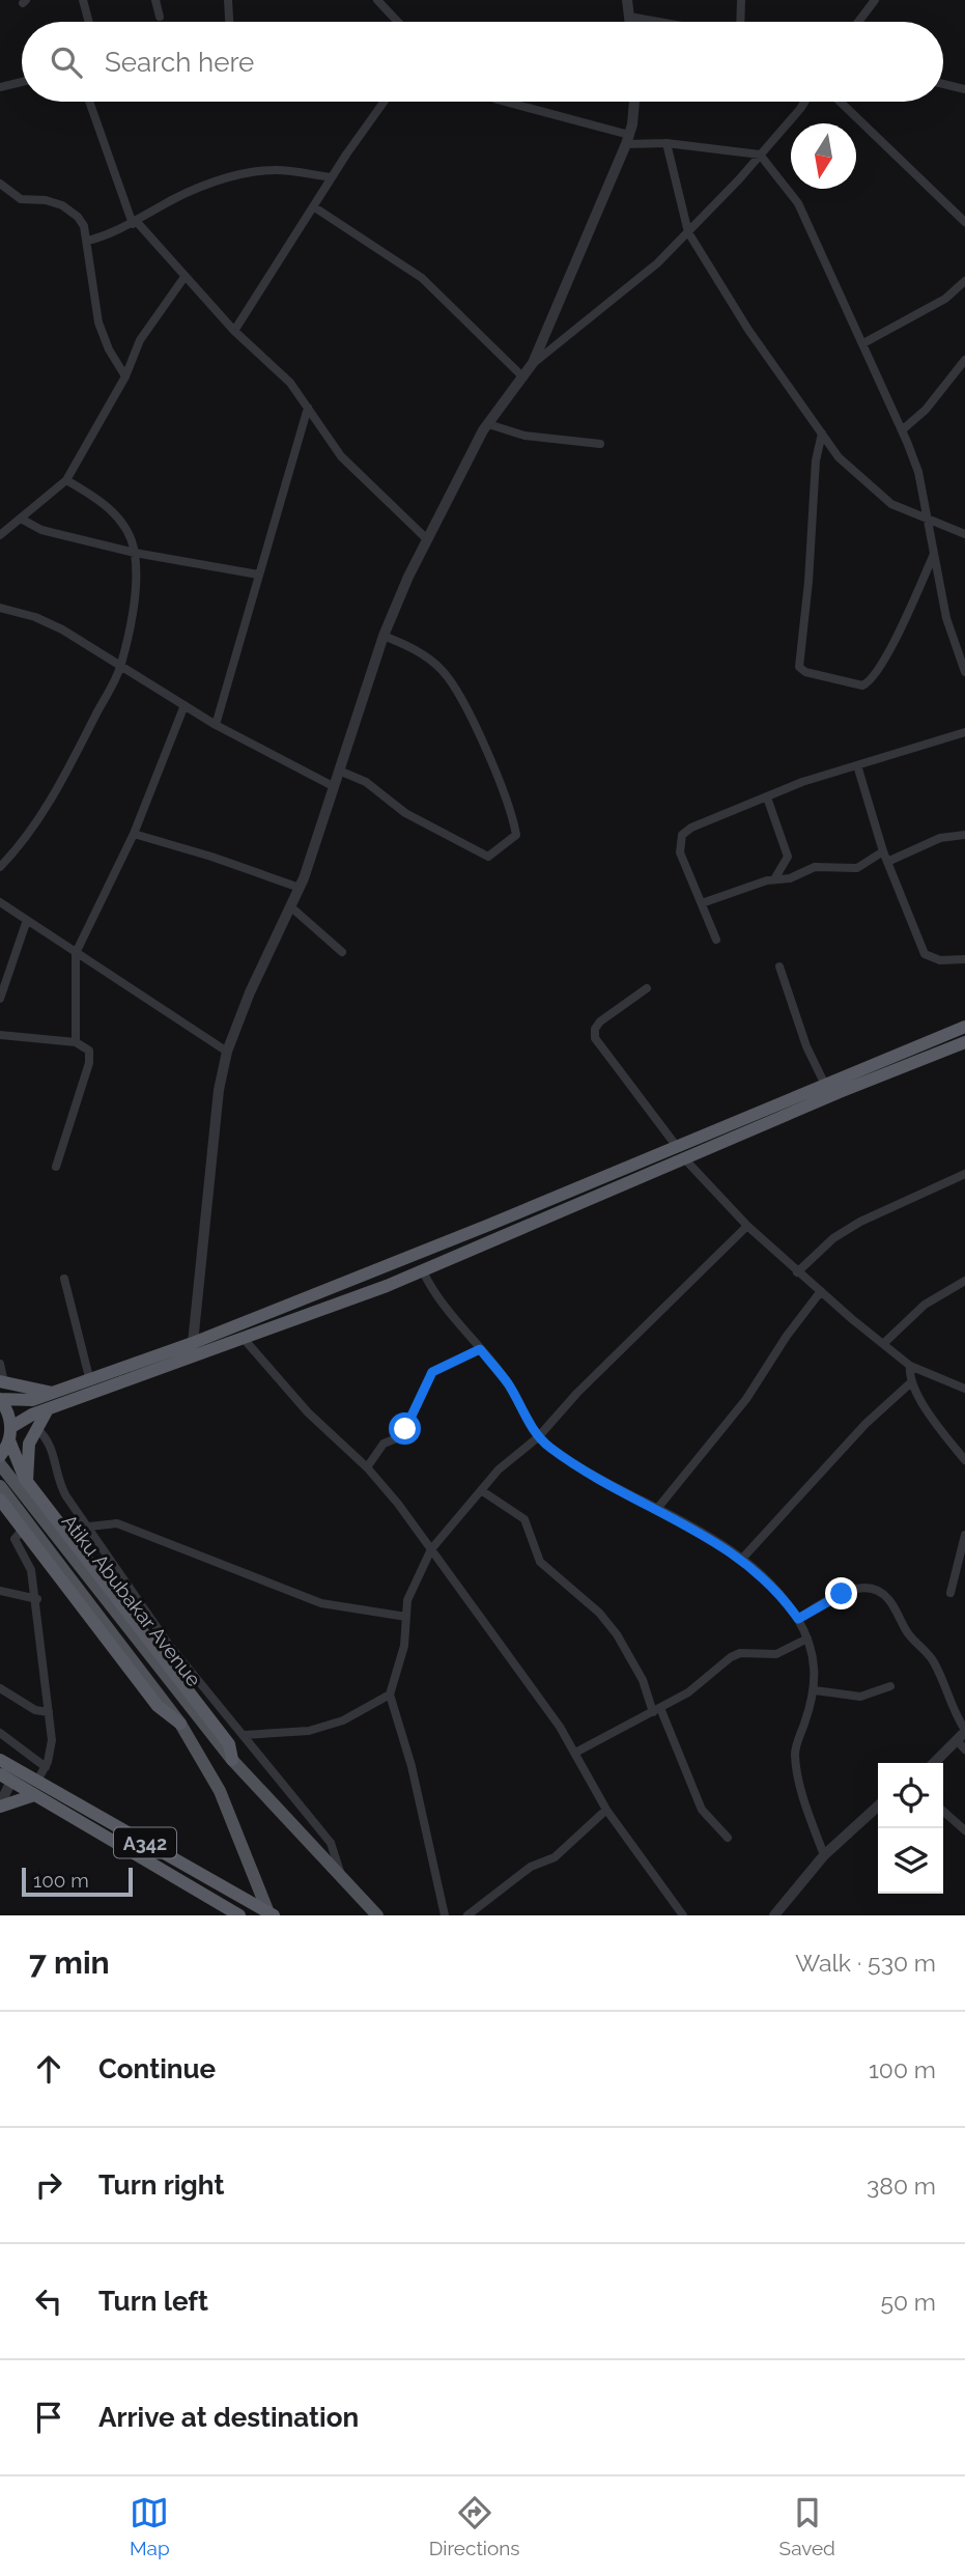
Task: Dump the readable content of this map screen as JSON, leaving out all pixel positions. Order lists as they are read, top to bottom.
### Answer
{
  "streets": {
    "highway": ["A342"],
    "main road": ["Atiku Abubakar Avenue"]
  },
  "scale_bar": "100 m",
  "north": "bottom",
  "page": {
    "search": "Search here",
    "scale": "100 m",
    "heading": ["7 min", "Walk · 530 m"],
    "list": [
      ["Continue", "100 m"],
      ["Turn right", "380 m"],
      ["Turn left", "50 m"],
      "Arrive at destination"
    ],
    "nav": ["Map", "Directions", "Saved"]
  }
}
